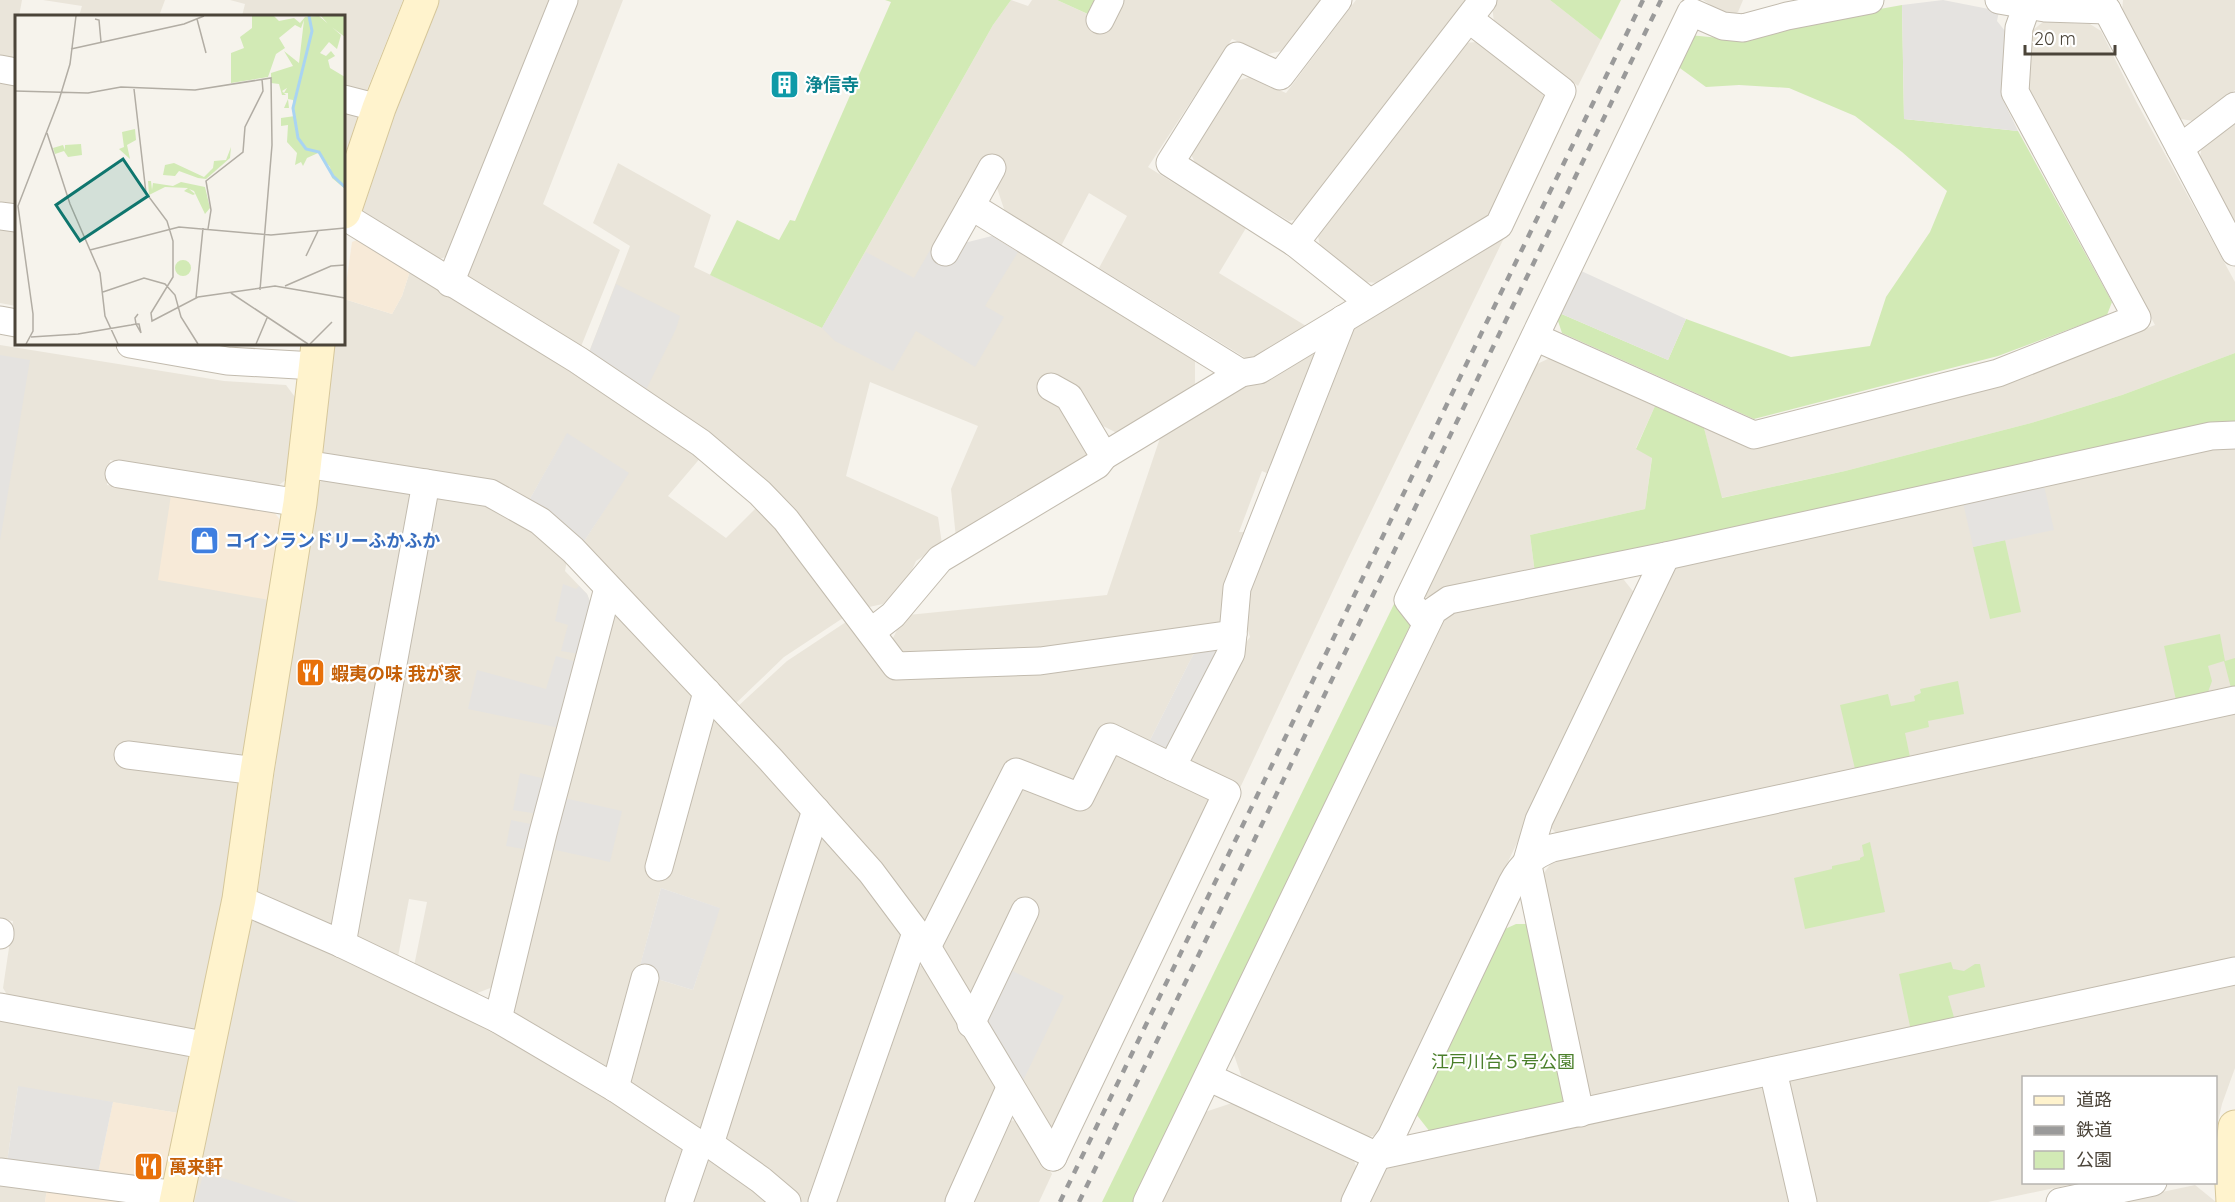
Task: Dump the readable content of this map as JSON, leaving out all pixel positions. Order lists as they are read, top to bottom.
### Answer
{
  "parks": ["江戸川台５号公園"],
  "places": {
    "building": ["浄信寺"],
    "shop": ["コインランドリーふかふか"],
    "restaurant": ["蝦夷の味 我が家", "萬来軒"]
  },
  "legend": ["道路", "鉄道", "公園"],
  "scale_bar": "20 m"
}
